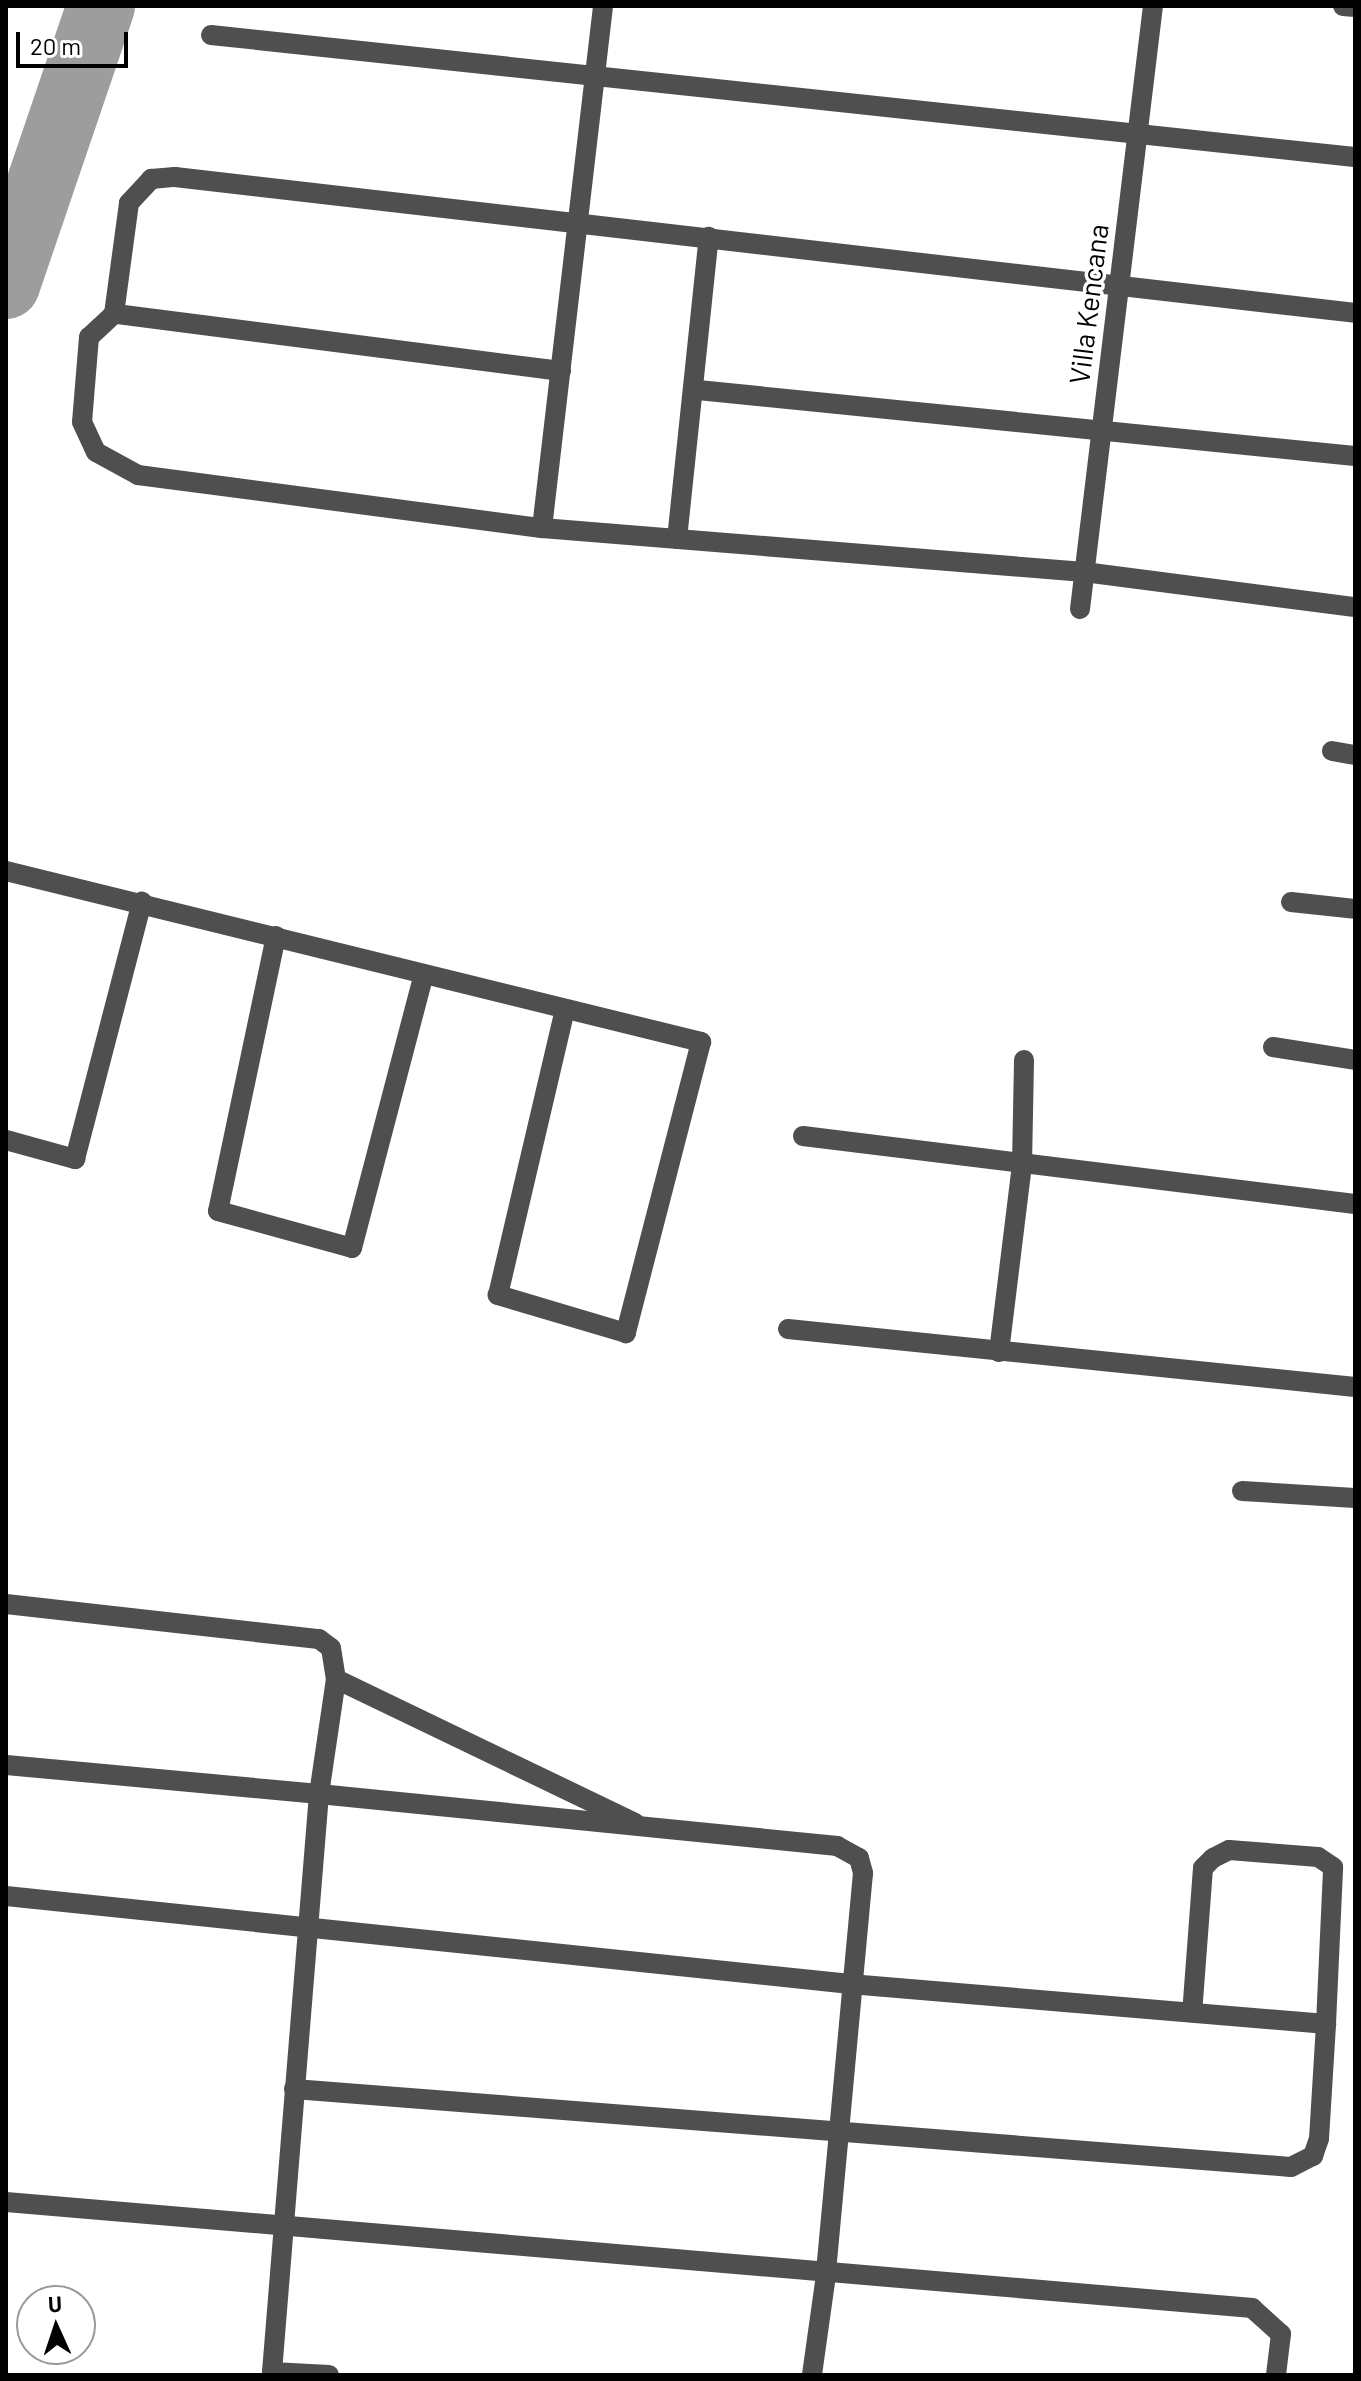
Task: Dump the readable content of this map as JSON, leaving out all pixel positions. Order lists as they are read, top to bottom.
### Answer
{
  "streets": {
    "street": ["Villa Kencana"]
  },
  "scale_bar": "20 m",
  "north": "top"
}
